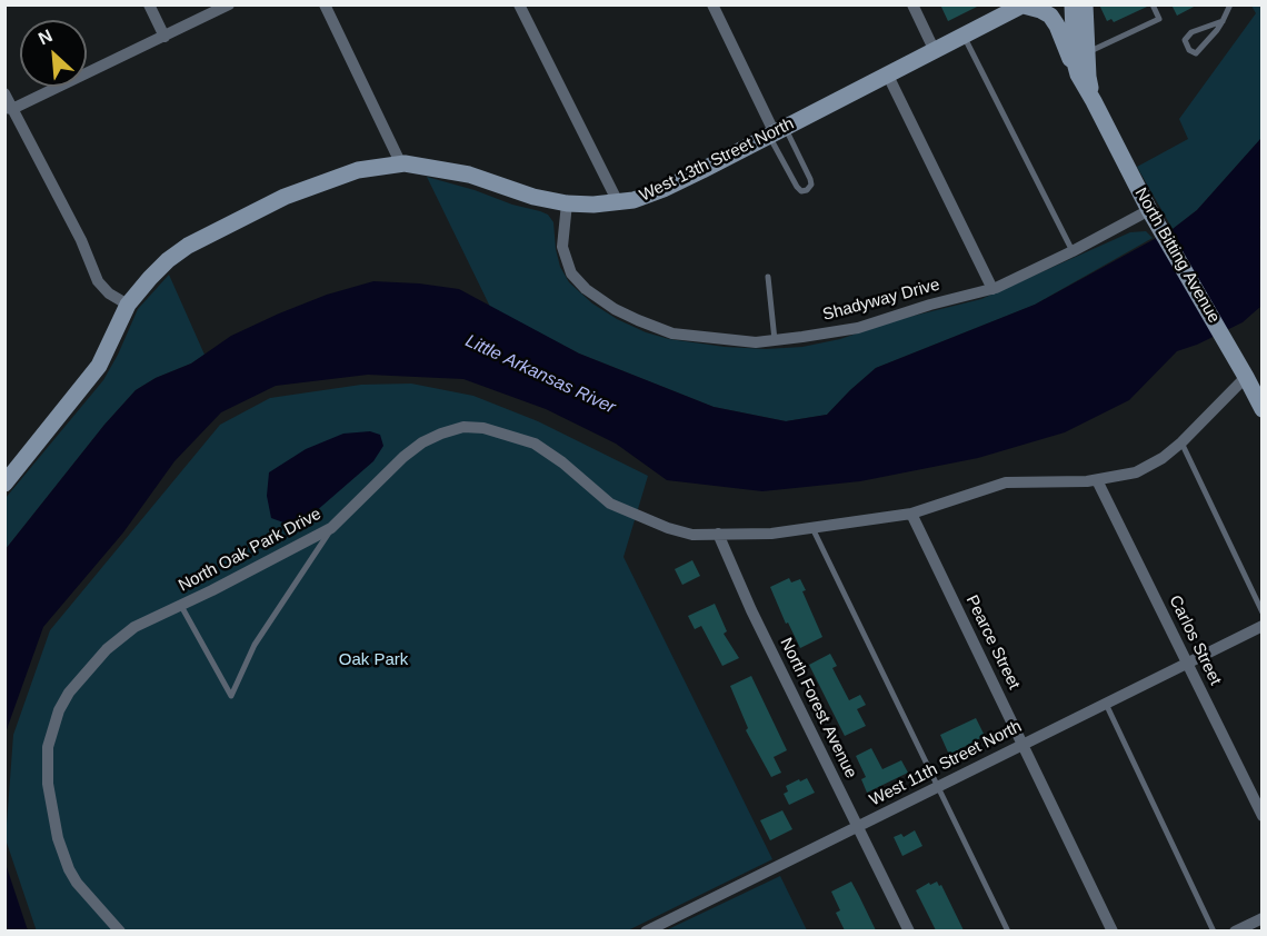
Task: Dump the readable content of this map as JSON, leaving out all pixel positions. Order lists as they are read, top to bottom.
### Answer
{
  "streets": {
    "street": [
      "West 13th Street North",
      "North Bitting Avenue",
      "Shadyway Drive",
      "North Oak Park Drive",
      "Carlos Street",
      "Pearce Street",
      "North Forest Avenue",
      "West 11th Street North"
    ]
  },
  "crossings": [
    ["West 13th Street North", "Shadyway Drive"],
    ["North Bitting Avenue", "Shadyway Drive"],
    ["North Bitting Avenue", "North Oak Park Drive"],
    ["North Oak Park Drive", "Carlos Street"],
    ["North Oak Park Drive", "Pearce Street"],
    ["North Oak Park Drive", "North Forest Avenue"],
    ["Carlos Street", "West 11th Street North"],
    ["Pearce Street", "West 11th Street North"],
    ["North Forest Avenue", "West 11th Street North"]
  ],
  "water": ["Little Arkansas River"],
  "parks": ["Oak Park"],
  "north": "top left"
}
